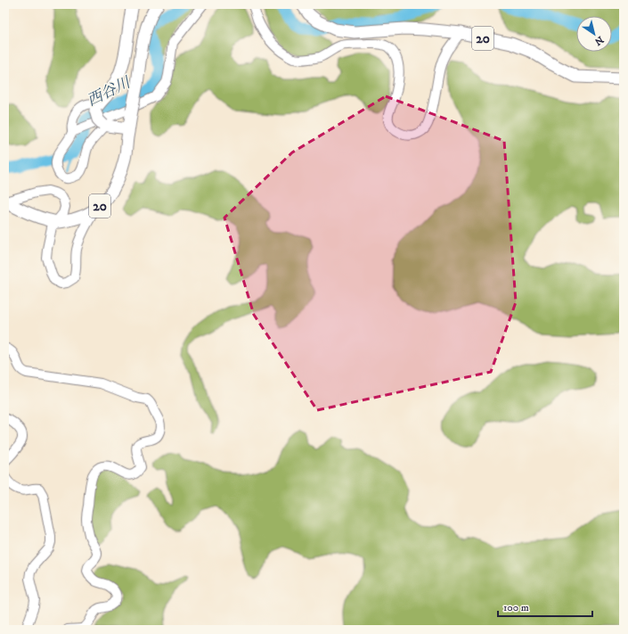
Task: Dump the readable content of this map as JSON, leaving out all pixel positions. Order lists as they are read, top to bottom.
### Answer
{
  "streets": {
    "main road": ["20"]
  },
  "water": ["西谷川"],
  "scale_bar": "100 m",
  "north": "bottom right"
}
